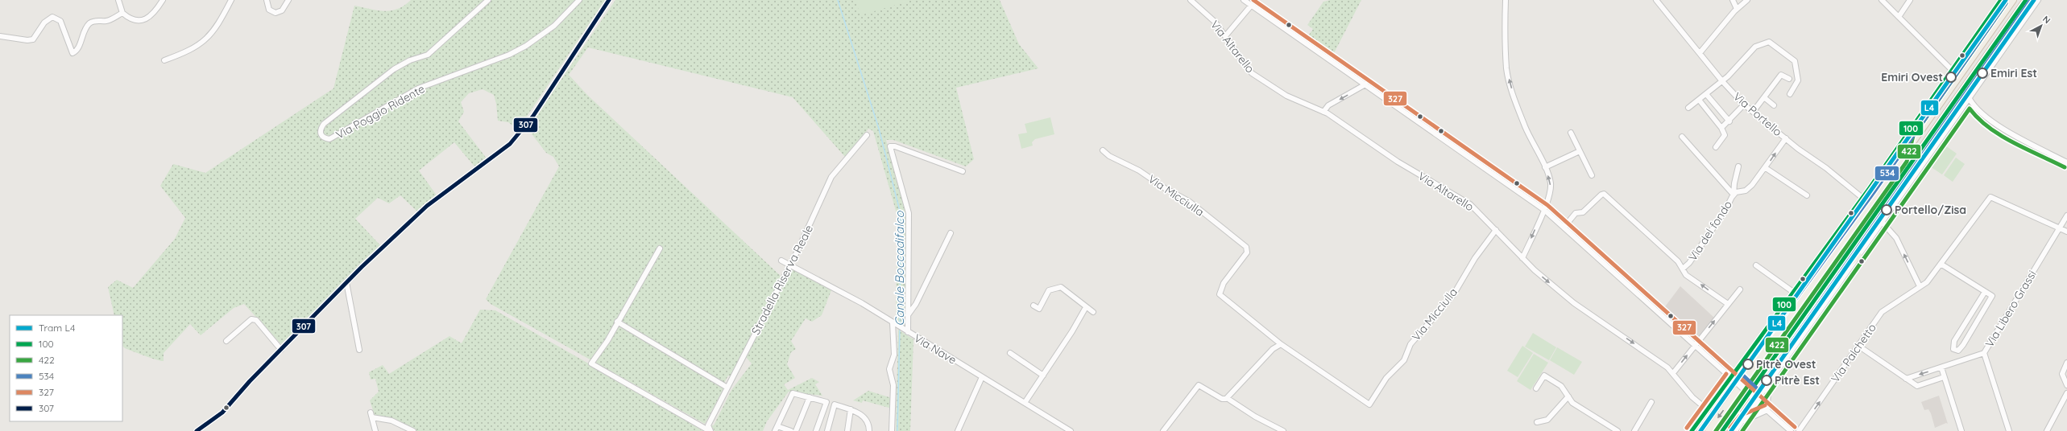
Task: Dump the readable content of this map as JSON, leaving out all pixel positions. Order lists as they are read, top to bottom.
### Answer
{
  "streets": {
    "street": [
      "Via Altarello",
      "Via Poggio Ridente",
      "Via Portello",
      "Via Micciulla",
      "Via del fondo",
      "Stradella Riserva Reale",
      "Via Libero Grassi",
      "Via Nave",
      "Via Palchetto"
    ]
  },
  "crossings": [
    ["Via Altarello", "Via Micciulla"],
    ["Stradella Riserva Reale", "Via Nave"],
    ["Via Libero Grassi", "Via Palchetto"]
  ],
  "water": ["Canale Boccadifalco"],
  "places": [
    "Emiri Est",
    "Emiri Ovest",
    "Portello/Zisa",
    "Pitrè Ovest",
    "Pitrè Est"
  ],
  "lines": [
    "tram line L4",
    "transit line 100",
    "transit line 534",
    "transit line 327",
    "transit line 307",
    "transit line 422"
  ],
  "legend": [
    "Tram L4",
    "100",
    "422",
    "534",
    "327",
    "307"
  ],
  "north": "top right"
}
